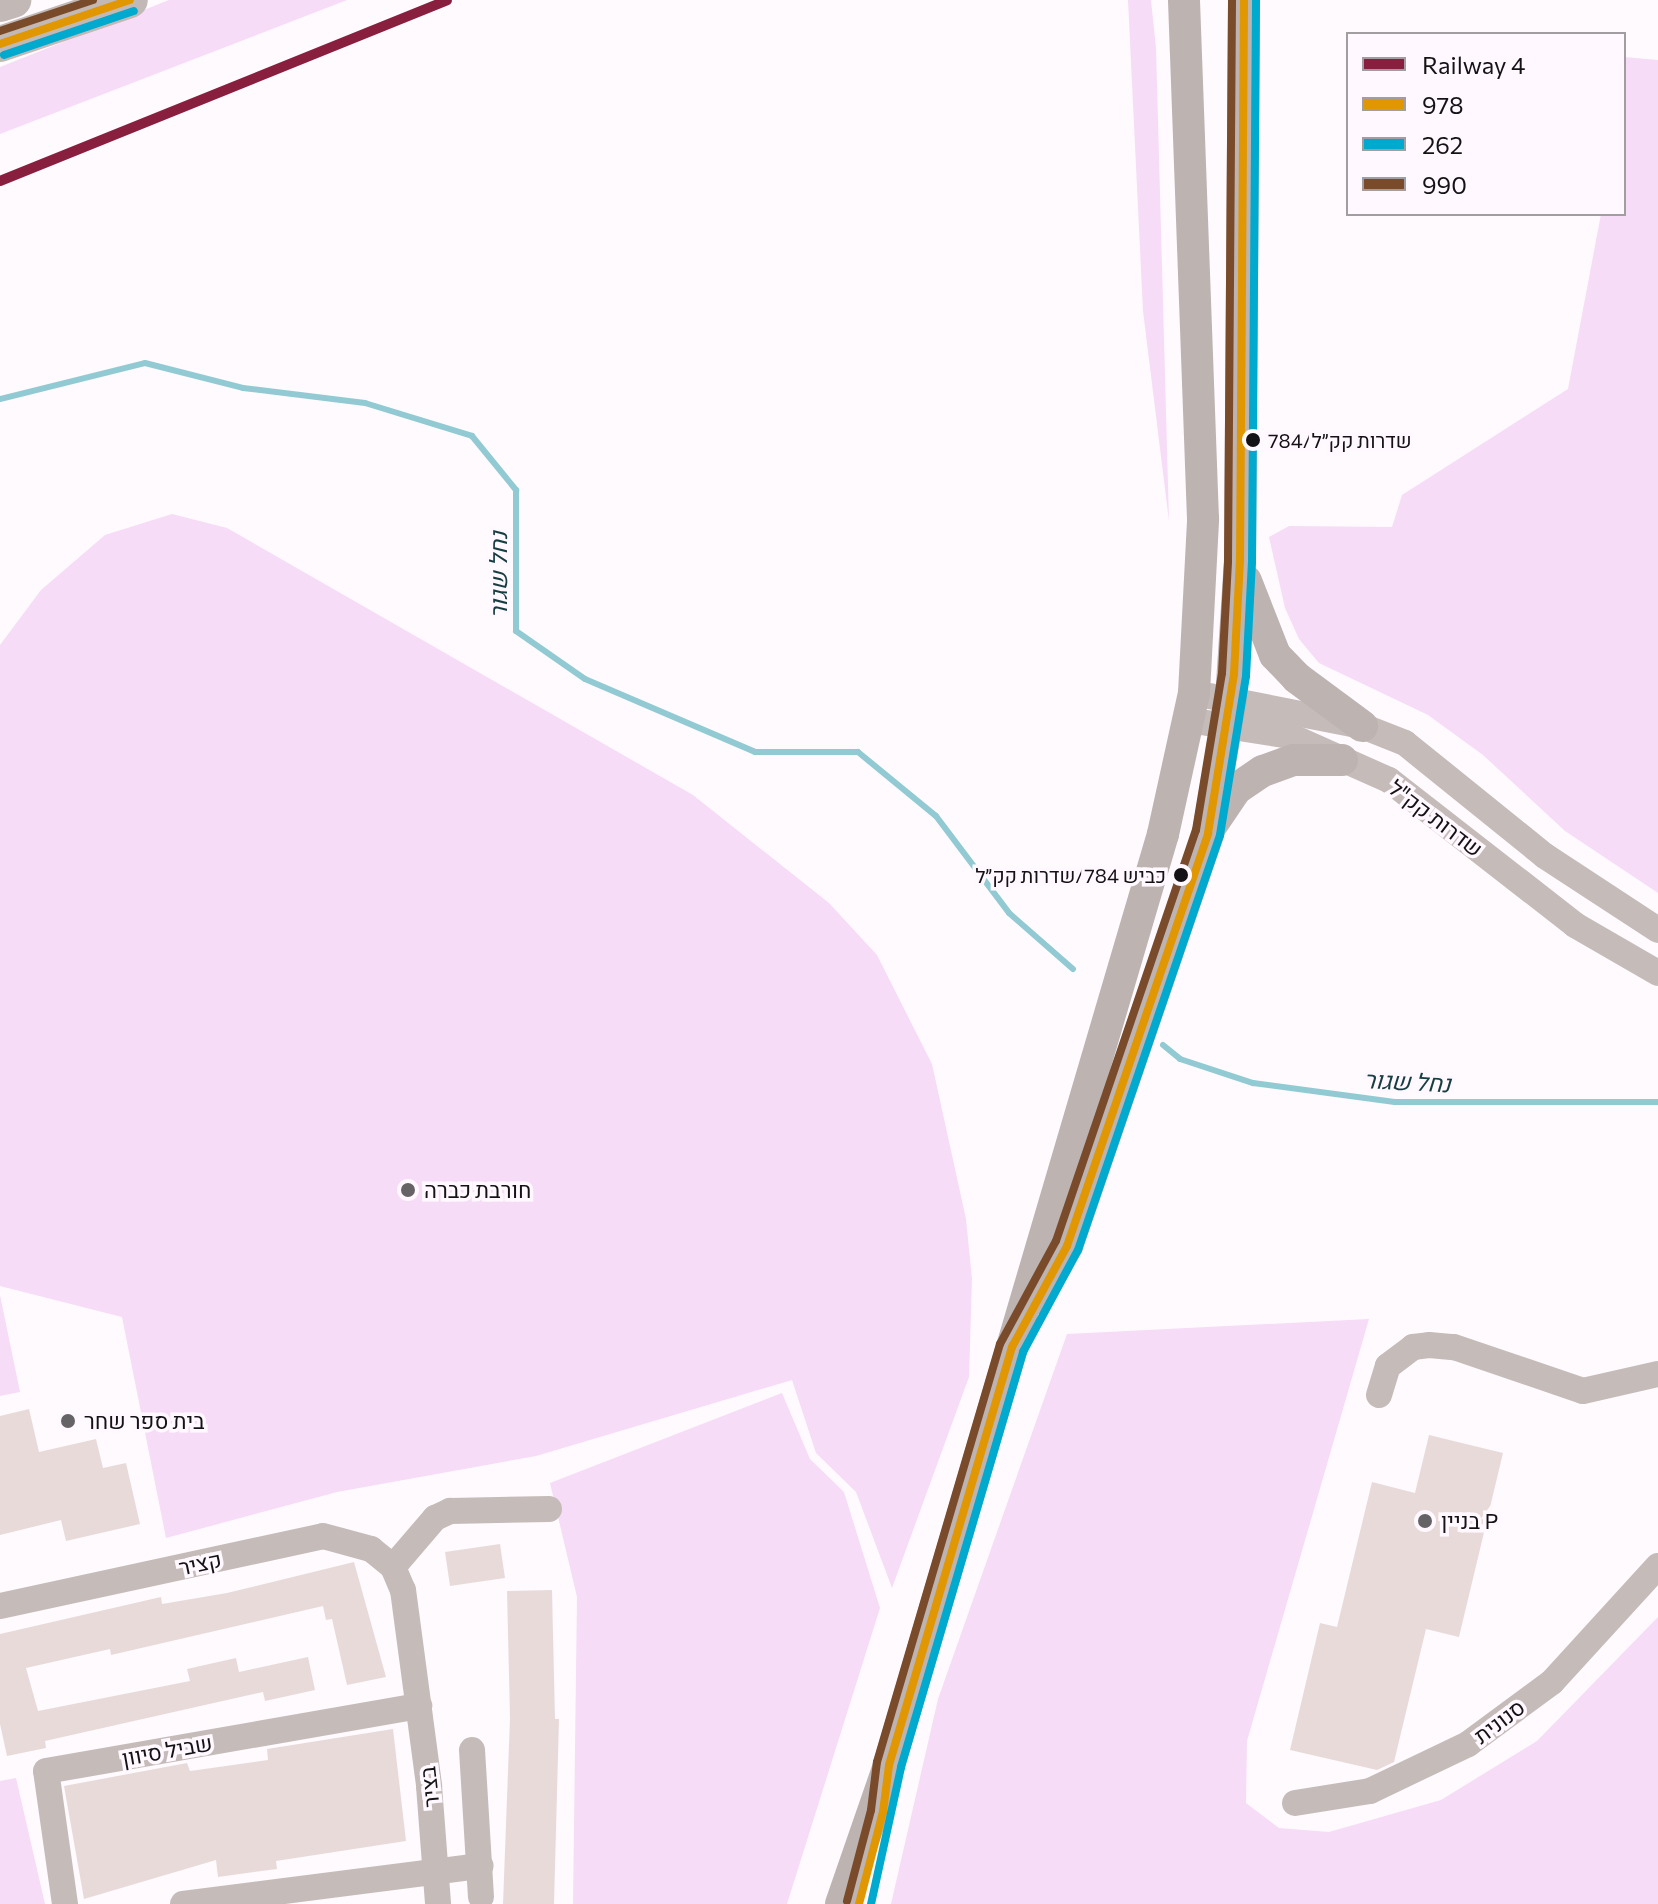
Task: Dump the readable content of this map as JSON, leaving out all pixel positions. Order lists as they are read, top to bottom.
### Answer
{
  "streets": {
    "street": [
      "שדרות קק\"ל",
      "קציר",
      "סנונית",
      "שביל סיוון",
      "בציר"
    ]
  },
  "crossings": [
    ["שביל סיוון", "בציר"]
  ],
  "water": ["נחל שגור"],
  "places": [
    "784/שדרות קק״ל",
    "כביש 784/שדרות קק״ל",
    "חורבת כברה",
    "בית ספר שחר",
    "בניין P"
  ],
  "lines": [
    "rail line 4",
    "transit line 978",
    "transit line 262",
    "transit line 990"
  ],
  "legend": [
    "Railway 4",
    "978",
    "262",
    "990"
  ]
}
